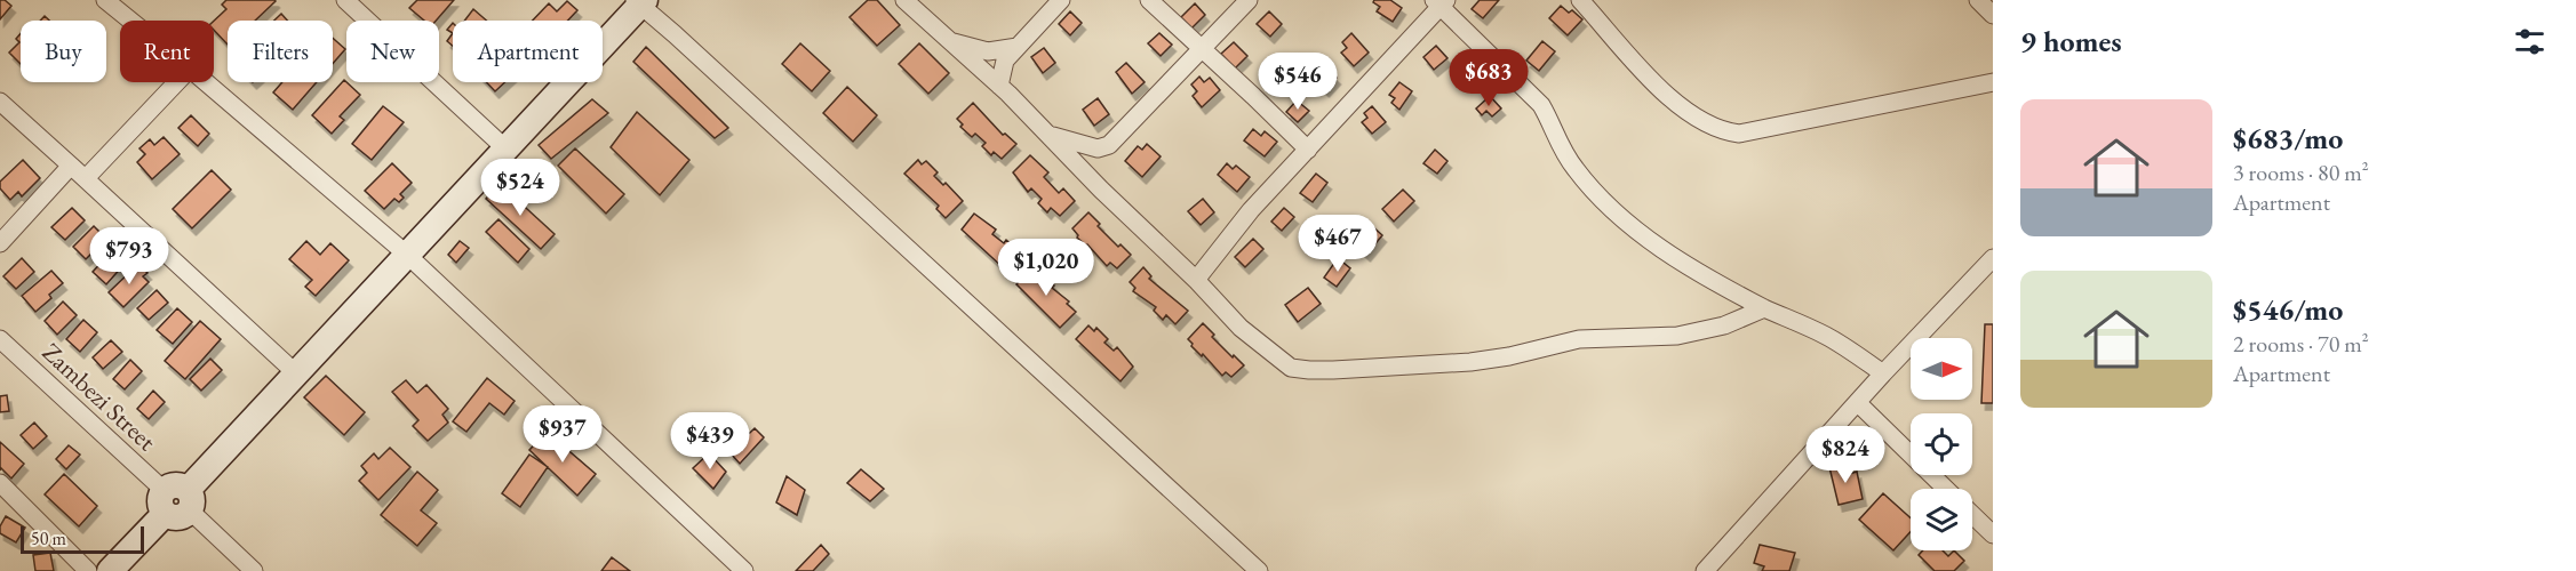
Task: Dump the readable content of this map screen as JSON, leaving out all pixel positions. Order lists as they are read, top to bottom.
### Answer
{
  "streets": {
    "street": ["Zambezi Street"]
  },
  "scale_bar": "50 m",
  "north": "right",
  "page": {
    "heading": "9 homes",
    "chip": [
      "Buy",
      "Rent",
      "Filters",
      "New",
      "Apartment"
    ],
    "price": [
      "$683",
      "$546",
      "$524",
      "$467",
      "$793",
      "$1,020",
      "$937",
      "$439",
      "$824"
    ],
    "list": [
      {
        "name": "$683/mo",
        "note": "3 rooms · 80 m² · Apartment"
      },
      {
        "name": "$546/mo",
        "note": "2 rooms · 70 m² · Apartment"
      }
    ],
    "scale": "50 m"
  }
}
